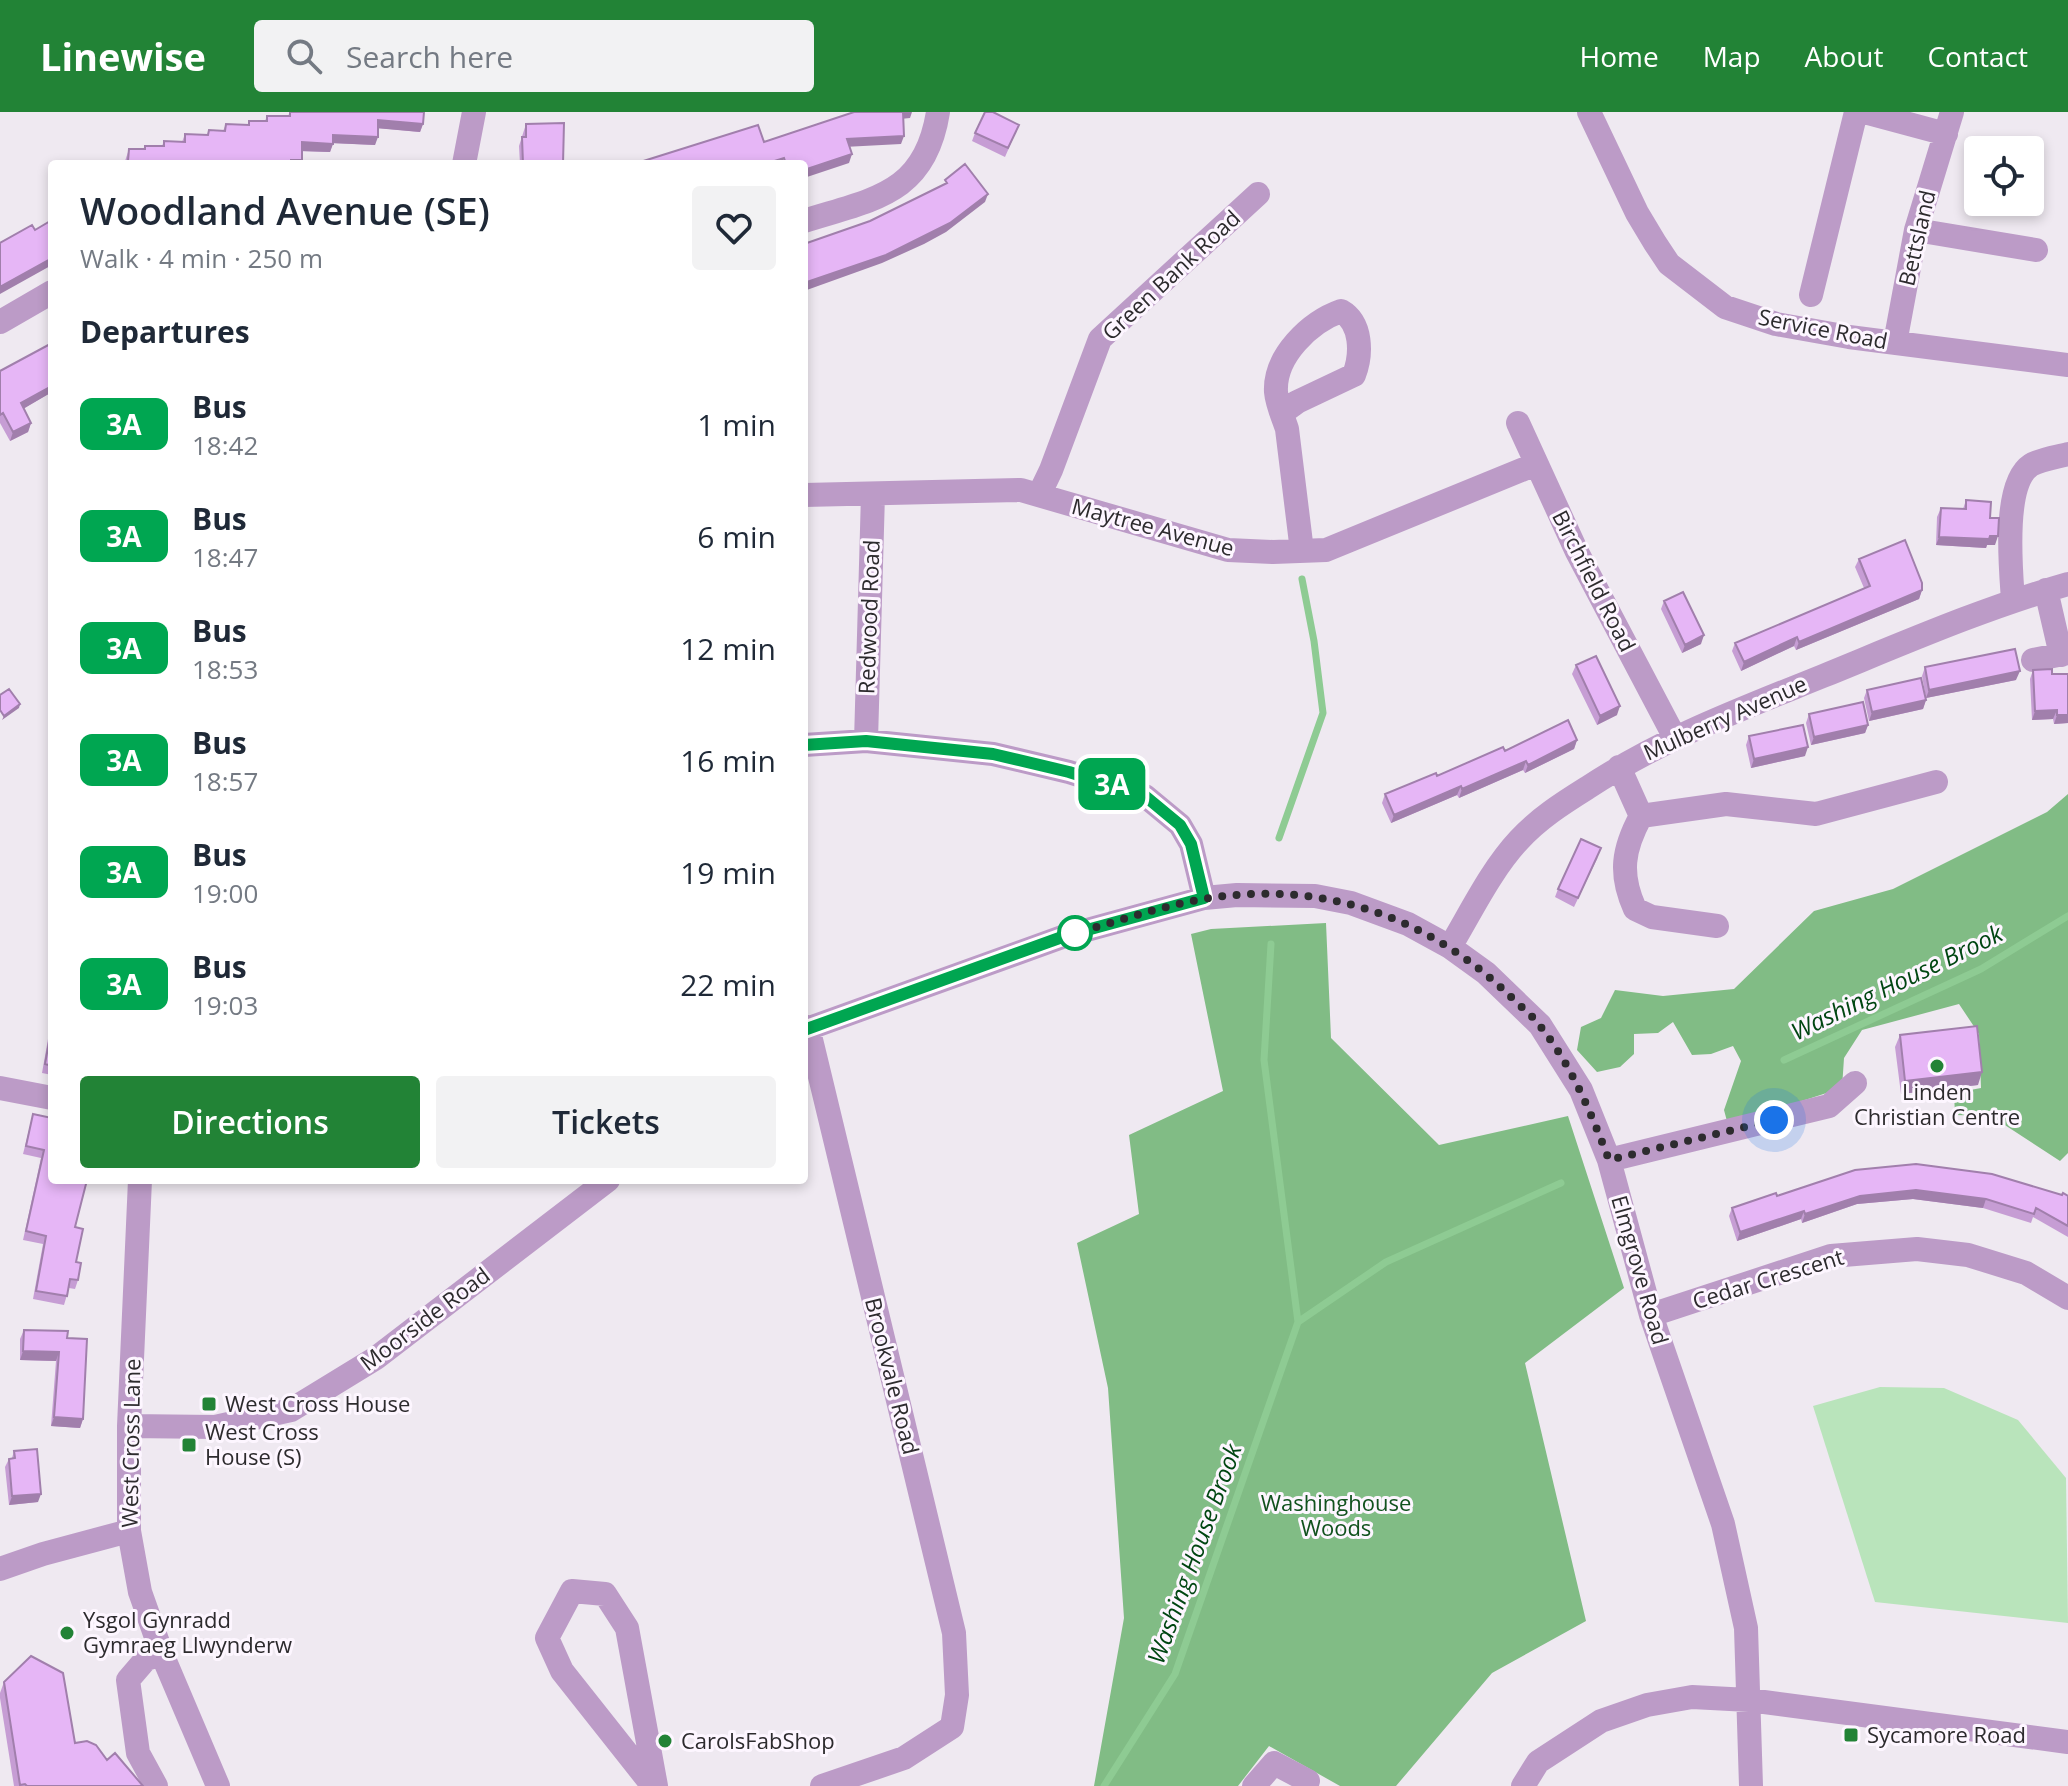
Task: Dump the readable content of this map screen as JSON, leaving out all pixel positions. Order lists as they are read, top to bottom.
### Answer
{
  "streets": {
    "street": [
      "Bettsland",
      "Green Bank Road",
      "Service Road",
      "Maytree Avenue",
      "Birchfield Road",
      "Redwood Road",
      "Mulberry Avenue",
      "Elmgrove Road",
      "Cedar Crescent",
      "Moorside Road",
      "Brookvale Road",
      "West Cross Lane"
    ]
  },
  "crossings": [
    ["Bettsland", "Service Road"],
    ["Green Bank Road", "Maytree Avenue"],
    ["Maytree Avenue", "Birchfield Road"],
    ["Maytree Avenue", "Redwood Road"],
    ["Birchfield Road", "Mulberry Avenue"],
    ["Mulberry Avenue", "Elmgrove Road"],
    ["Elmgrove Road", "Cedar Crescent"],
    ["Moorside Road", "West Cross Lane"]
  ],
  "water": ["Washing House Brook"],
  "parks": ["Washinghouse Woods"],
  "places": {
    "other": ["Linden Christian Centre", "Ysgol Gynradd Gymraeg Llwynderw", "CarolsFabShop"],
    "transit": ["West Cross House", "West Cross House (S)", "Sycamore Road"]
  },
  "lines": ["bus line 3A"],
  "page": {
    "header": "Linewise",
    "search": "Search here",
    "nav": [
      "Home",
      "Map",
      "About",
      "Contact"
    ],
    "on_map": "3A",
    "heading": [
      ["Woodland Avenue (SE)", "Walk · 4 min · 250 m"],
      "Departures"
    ],
    "list": [
      {
        "mark": "3A",
        "name": "Bus",
        "note": "18:42",
        "value": "1 min"
      },
      {
        "mark": "3A",
        "name": "Bus",
        "note": "18:47",
        "value": "6 min"
      },
      {
        "mark": "3A",
        "name": "Bus",
        "note": "18:53",
        "value": "12 min"
      },
      {
        "mark": "3A",
        "name": "Bus",
        "note": "18:57",
        "value": "16 min"
      },
      {
        "mark": "3A",
        "name": "Bus",
        "note": "19:00",
        "value": "19 min"
      },
      {
        "mark": "3A",
        "name": "Bus",
        "note": "19:03",
        "value": "22 min"
      }
    ],
    "buttons": ["Directions", "Tickets"]
  }
}
